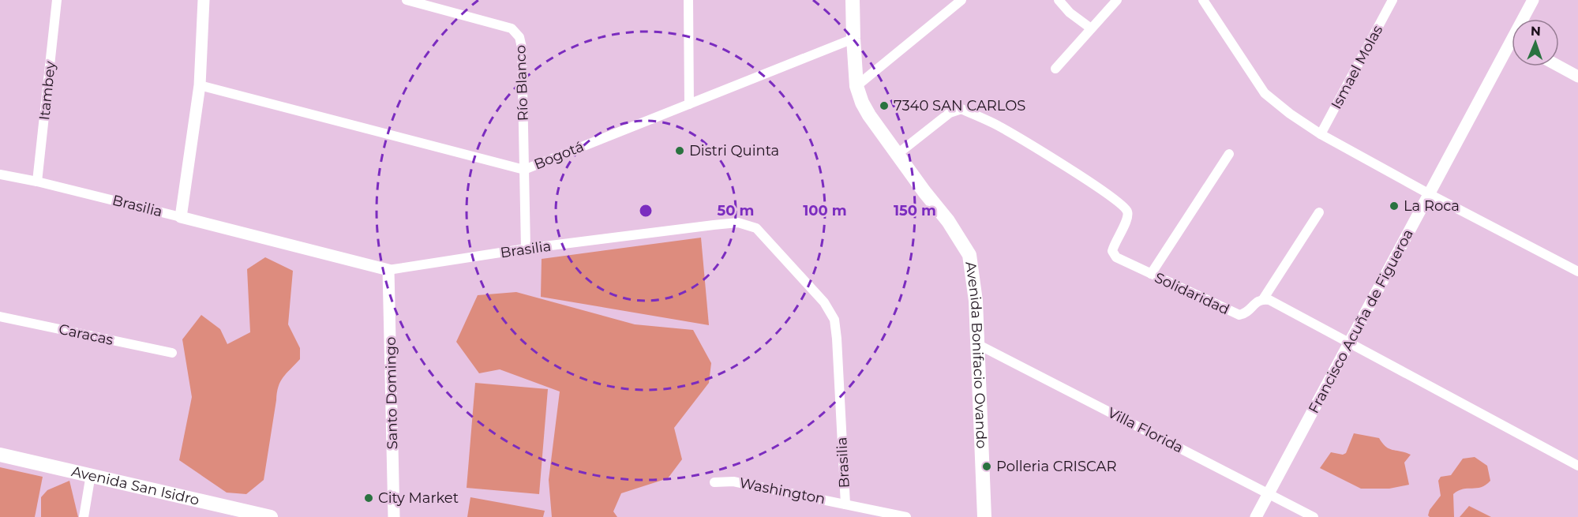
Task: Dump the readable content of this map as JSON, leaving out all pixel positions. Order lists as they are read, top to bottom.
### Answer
{
  "streets": {
    "main road": ["Avenida Bonifacio Ovando", "Avenida San Isidro"],
    "street": [
      "Ismael Molas",
      "Río Blanco",
      "Itambey",
      "Bogotá",
      "Brasilia",
      "Solidaridad",
      "Francisco Acuña de Figueroa",
      "Caracas",
      "Santo Domingo",
      "Villa Florida",
      "Washington"
    ]
  },
  "crossings": [
    ["Río Blanco", "Bogotá"],
    ["Río Blanco", "Brasilia"],
    ["Itambey", "Brasilia"],
    ["Bogotá", "Avenida Bonifacio Ovando"],
    ["Brasilia", "Santo Domingo"],
    ["Brasilia", "Washington"],
    ["Solidaridad", "Avenida Bonifacio Ovando"],
    ["Francisco Acuña de Figueroa", "Villa Florida"],
    ["Avenida Bonifacio Ovando", "Villa Florida"]
  ],
  "places": [
    "7340 SAN CARLOS",
    "Distri Quinta",
    "La Roca",
    "Polleria CRISCAR",
    "City Market"
  ],
  "north": "top",
  "rings": ["50 m", "100 m", "150 m"]
}
